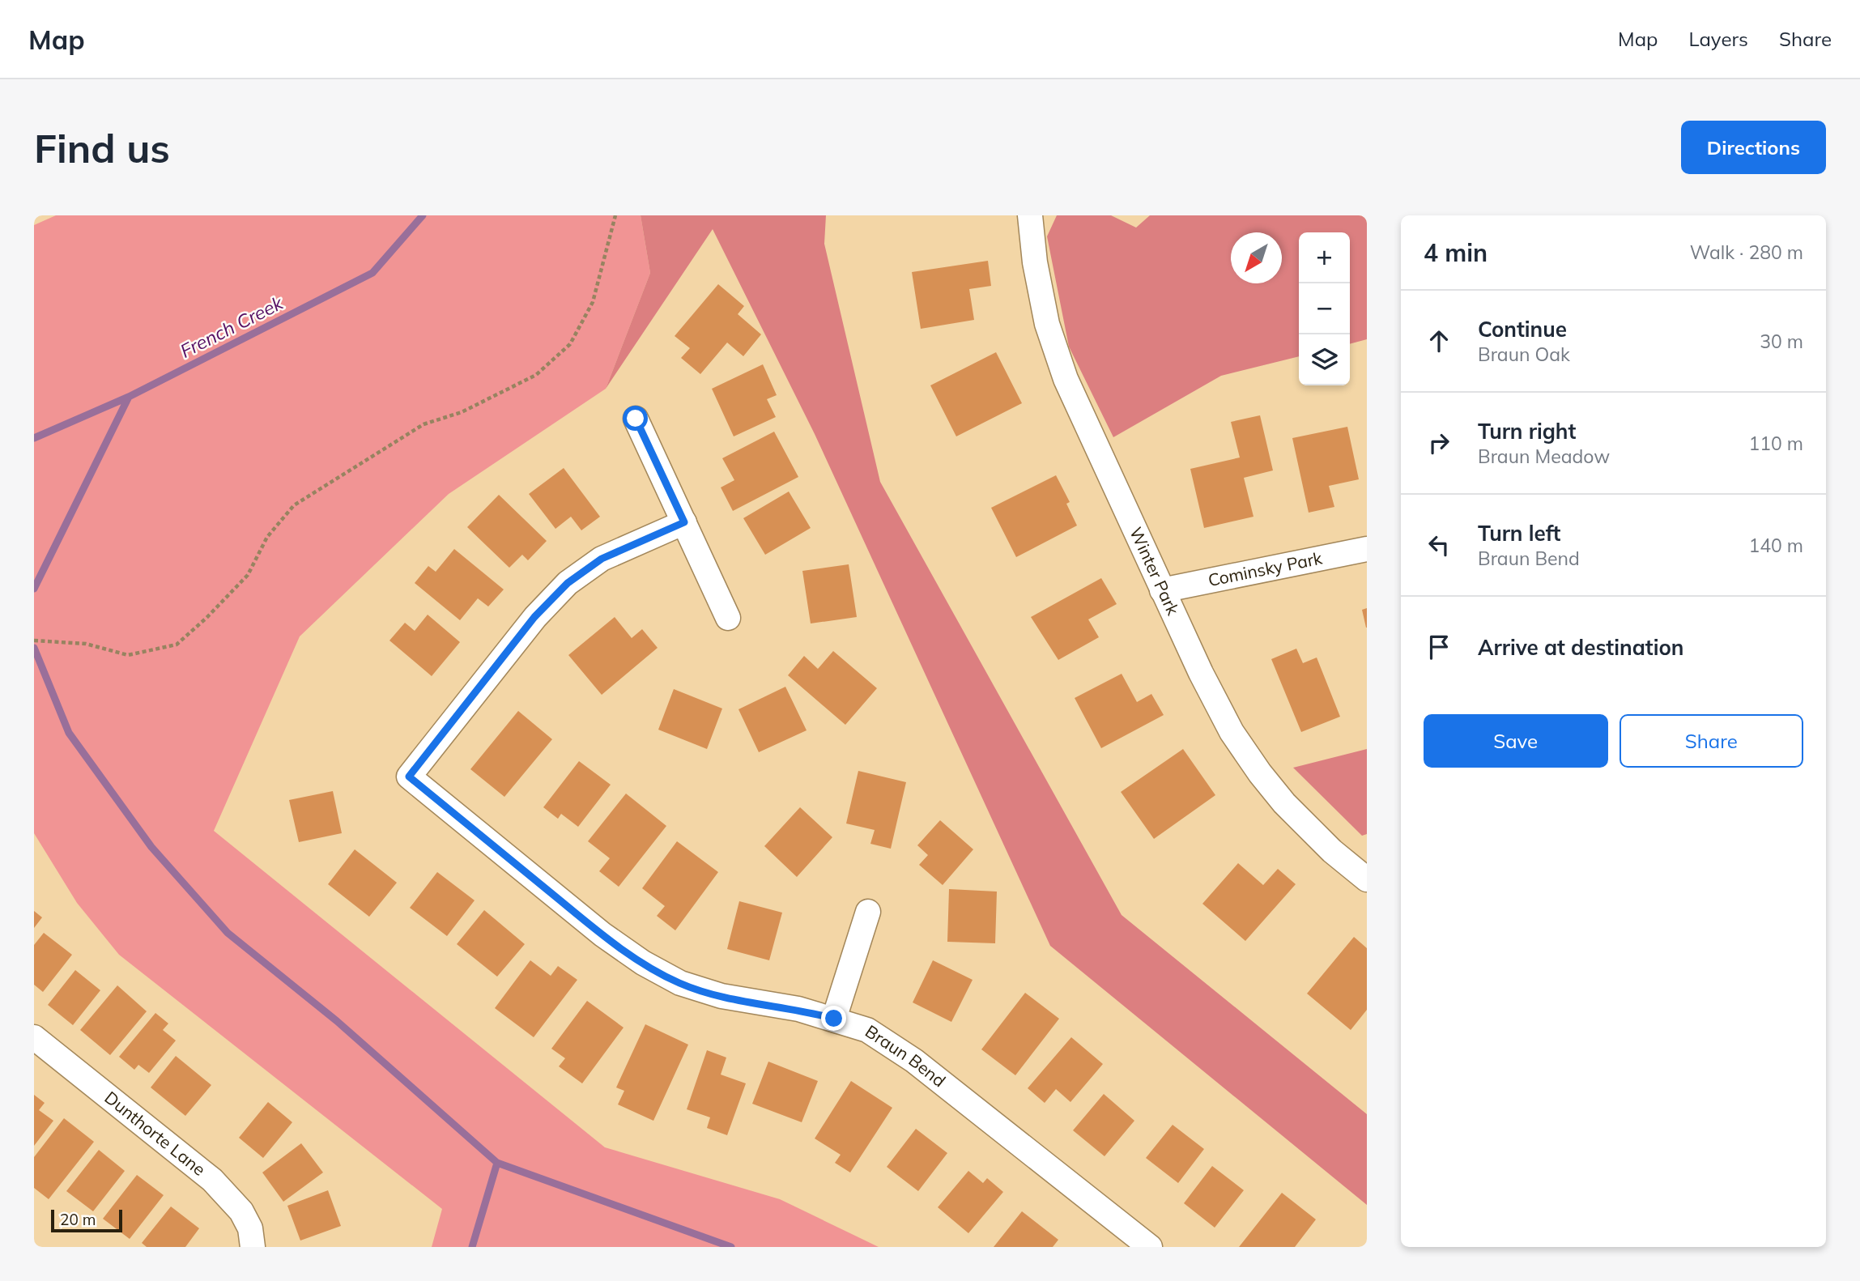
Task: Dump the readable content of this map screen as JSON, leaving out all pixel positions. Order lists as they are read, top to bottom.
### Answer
{
  "streets": {
    "street": [
      "Cominsky Park",
      "Winter Park",
      "Braun Bend",
      "Dunthorte Lane"
    ]
  },
  "crossings": [
    ["Cominsky Park", "Winter Park"]
  ],
  "water": ["French Creek"],
  "scale_bar": "20 m",
  "north": "bottom left",
  "page": {
    "header": "Map",
    "nav": ["Map", "Layers", "Share"],
    "buttons": [
      "Directions",
      ["Save", "Share"]
    ],
    "title": "Find us",
    "heading": ["4 min", "Walk · 280 m"],
    "map_buttons": ["+", "−"],
    "list": [
      ["Continue", "Braun Oak", "30 m"],
      ["Turn right", "Braun Meadow", "110 m"],
      ["Turn left", "Braun Bend", "140 m"],
      "Arrive at destination"
    ],
    "scale": "20 m"
  }
}
